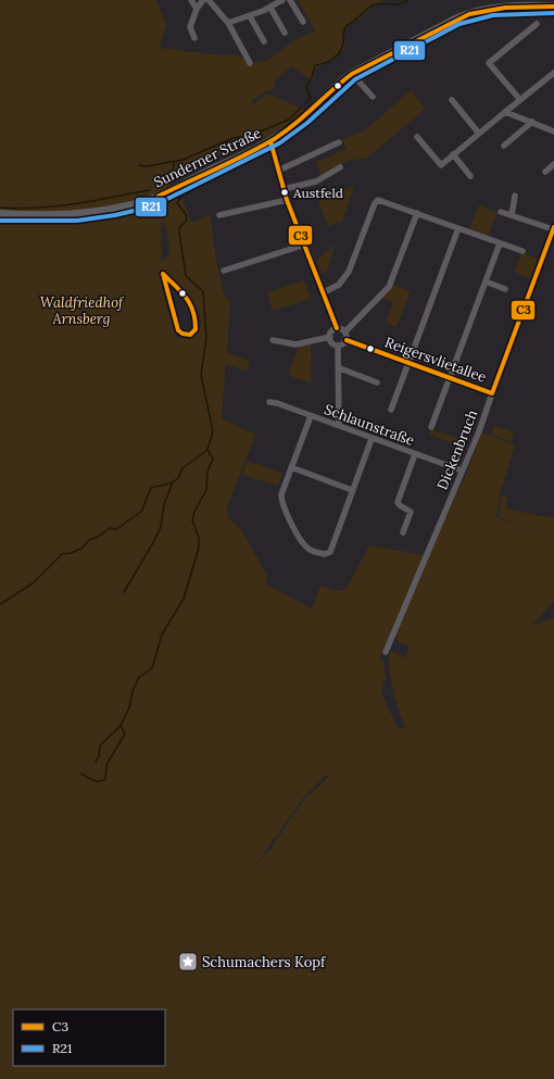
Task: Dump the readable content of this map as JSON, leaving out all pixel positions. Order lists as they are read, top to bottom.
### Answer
{
  "streets": {
    "main road": ["Sunderner Straße"],
    "street": ["Reigersvlietallee", "Schlaunstraße", "Dickenbruch"]
  },
  "crossings": [
    ["Reigersvlietallee", "Dickenbruch"],
    ["Schlaunstraße", "Dickenbruch"]
  ],
  "parks": ["Waldfriedhof Arnsberg"],
  "places": {
    "other": ["Austfeld"],
    "place": ["Schumachers Kopf"]
  },
  "lines": ["transit line C3", "transit line R21"],
  "legend": ["C3", "R21"]
}
